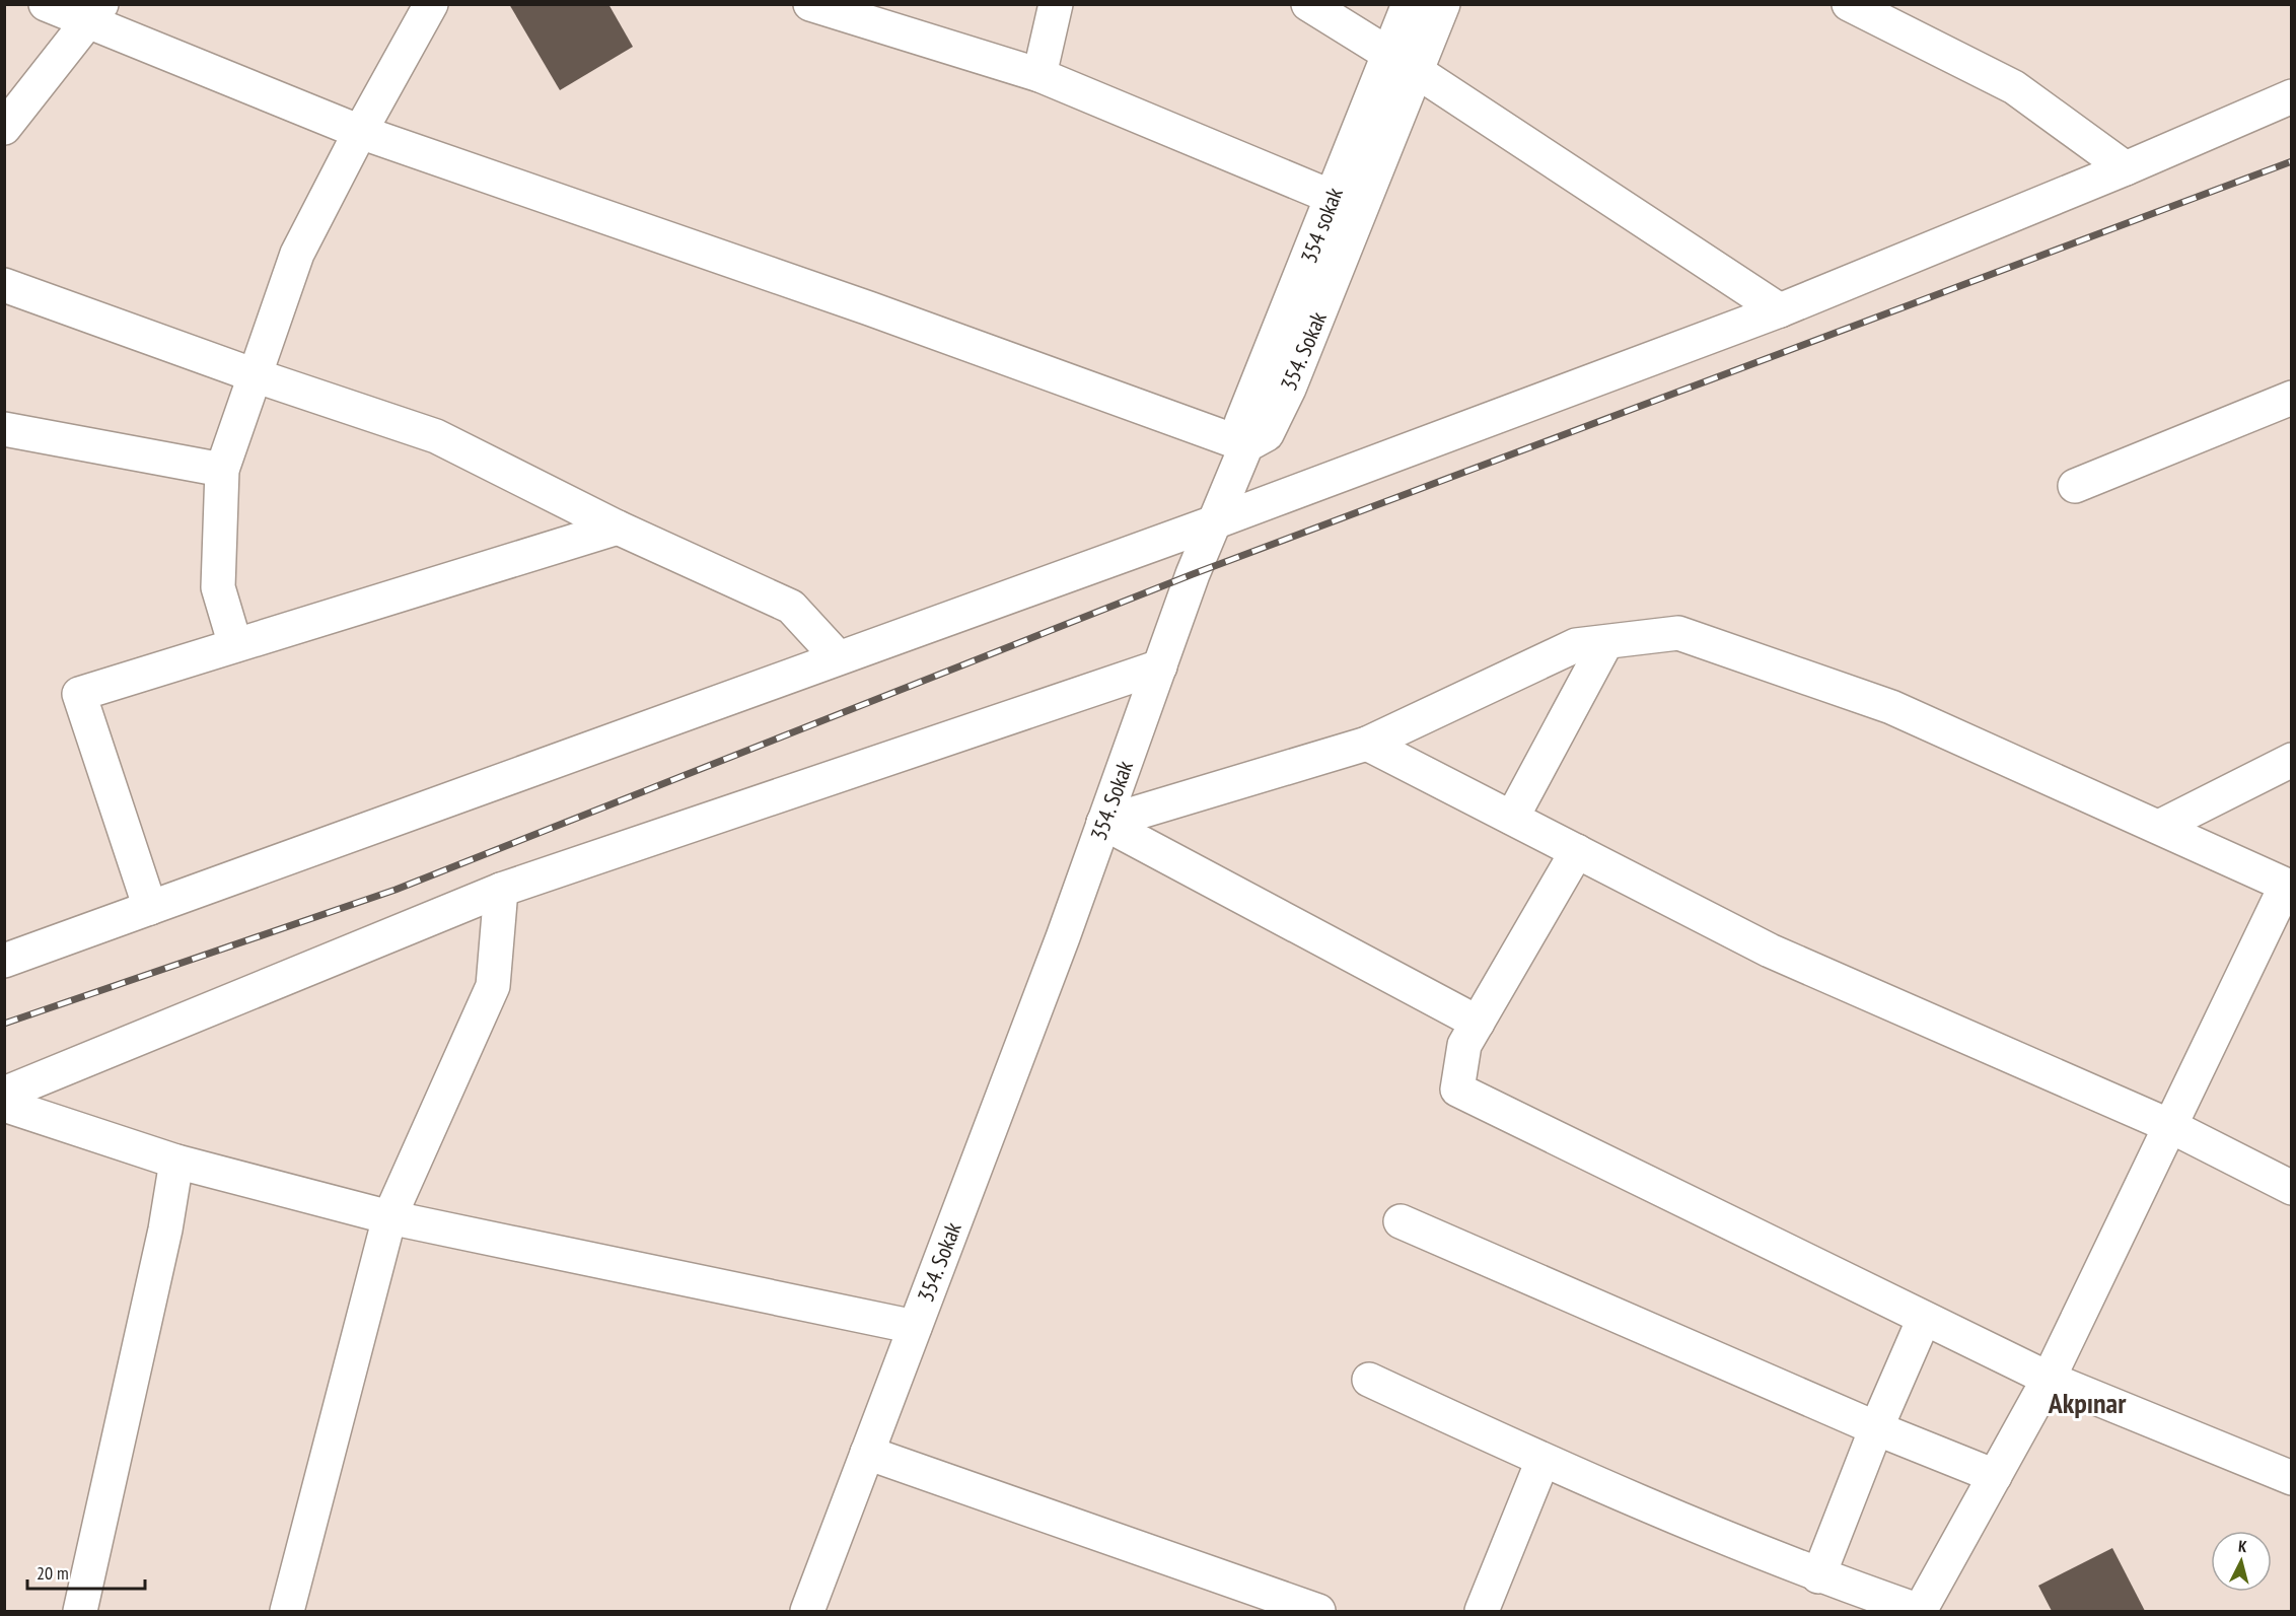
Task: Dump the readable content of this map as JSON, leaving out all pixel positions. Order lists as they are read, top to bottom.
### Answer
{
  "streets": {
    "street": ["354 sokak", "354. Sokak"]
  },
  "crossings": [
    ["354 sokak", "354. Sokak"]
  ],
  "districts": ["Akpınar"],
  "scale_bar": "20 m",
  "north": "top"
}
